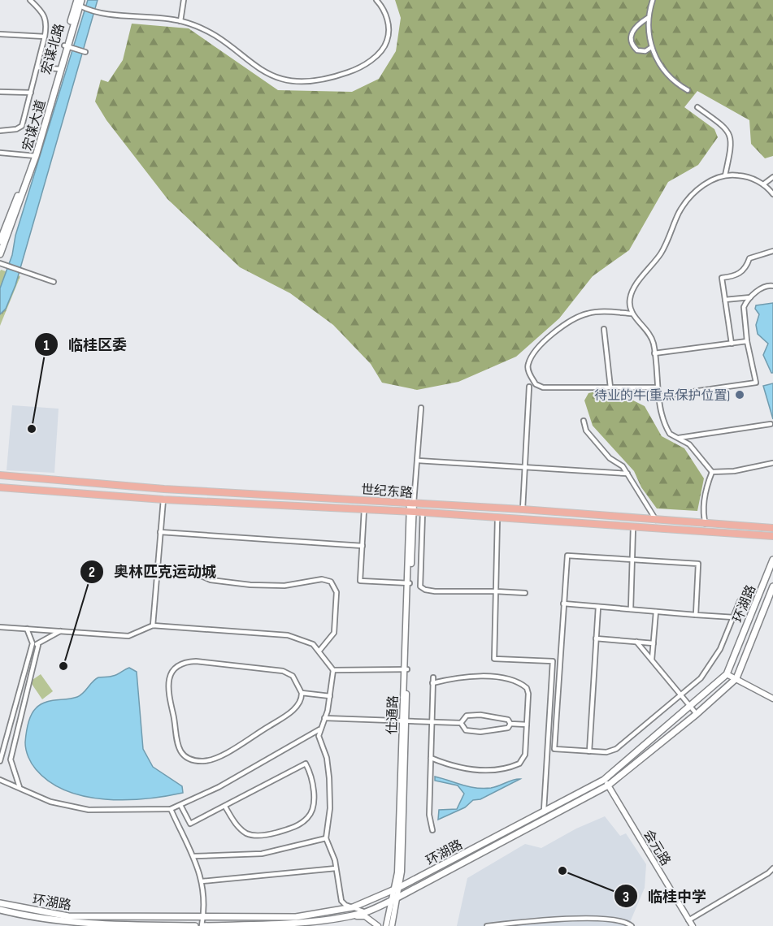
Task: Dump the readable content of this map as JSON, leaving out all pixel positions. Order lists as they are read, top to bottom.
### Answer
{
  "streets": {
    "main road": ["宏谋大道", "世纪东路", "环湖路"],
    "street": ["仕通路", "会元路"]
  },
  "crossings": [
    ["世纪东路", "仕通路"],
    ["环湖路", "仕通路"],
    ["环湖路", "会元路"]
  ],
  "places": [
    "待业的牛(重点保护位置)",
    "临桂区委",
    "奥林匹克运动城",
    "临桂中学"
  ]
}
